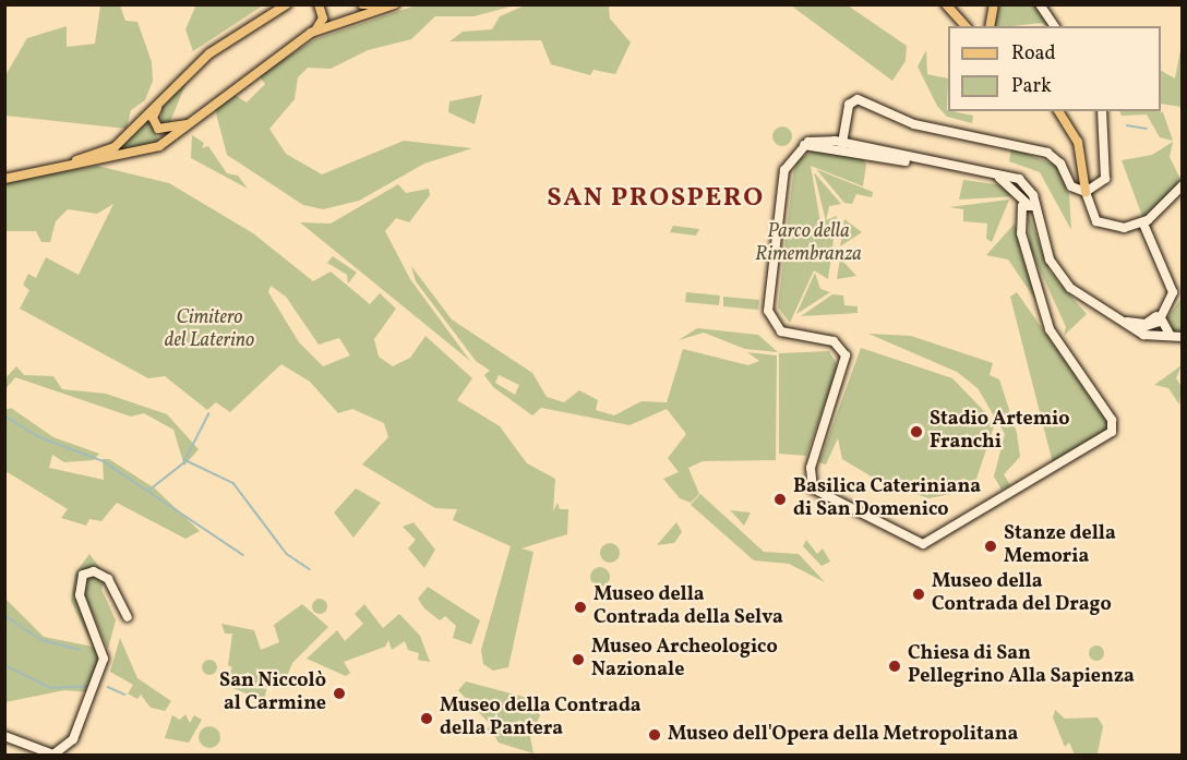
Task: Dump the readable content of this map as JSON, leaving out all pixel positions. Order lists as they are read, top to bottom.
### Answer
{
  "districts": ["SAN PROSPERO"],
  "parks": ["Parco della Rimembranza", "Cimitero del Laterino"],
  "places": [
    "Stadio Artemio Franchi",
    "Basilica Cateriniana di San Domenico",
    "Stanze della Memoria",
    "Museo della Contrada del Drago",
    "Museo della Contrada della Selva",
    "Museo Archeologico Nazionale",
    "Chiesa di San Pellegrino Alla Sapienza",
    "San Niccolò al Carmine",
    "Museo della Contrada della Pantera",
    "Museo dell'Opera della Metropolitana"
  ],
  "legend": ["Road", "Park"]
}
